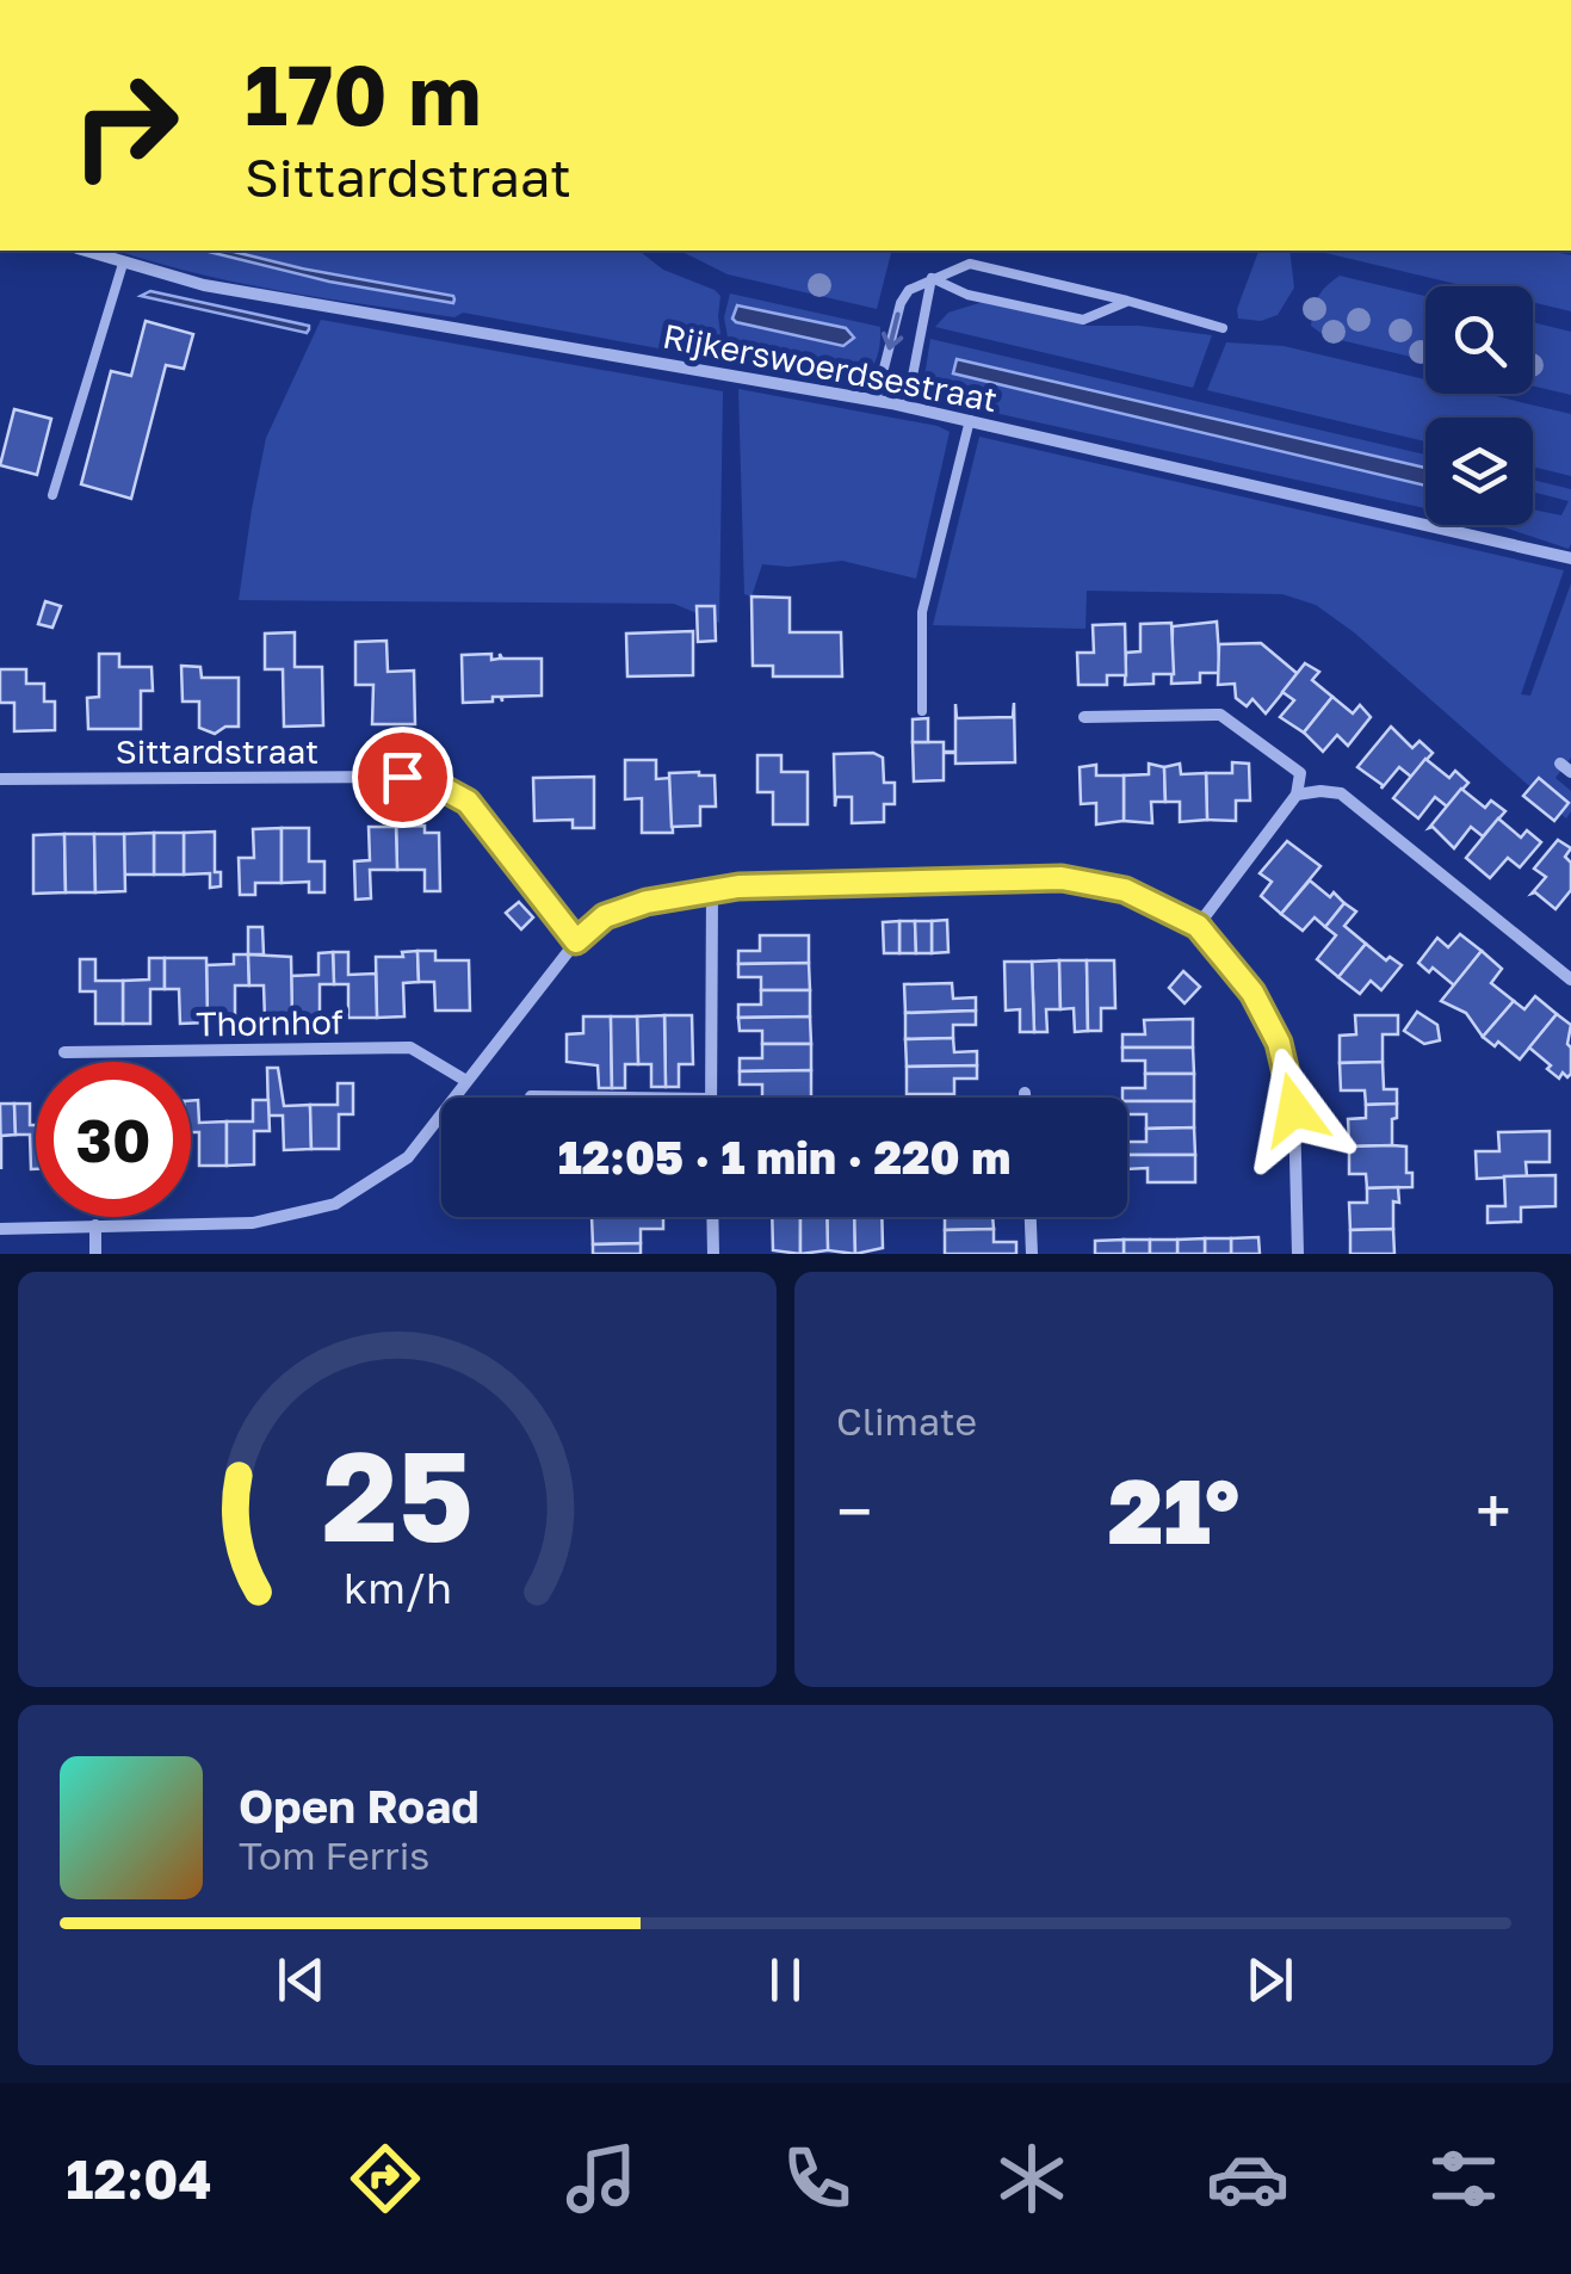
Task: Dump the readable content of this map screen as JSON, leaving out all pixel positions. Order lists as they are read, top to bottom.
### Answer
{
  "streets": {
    "street": ["Rijkerswoerdsestraat", "Sittardstraat", "Thornhof"]
  },
  "page": {
    "turn": ["170 m", "Sittardstraat"],
    "limit": "30",
    "trip": "12:05 · 1 min · 220 m",
    "tile": "Climate",
    "heat": ["−", "21°", "+"],
    "song": ["Open Road", "Tom Ferris"],
    "tabs": "12:04",
    "gauge": ["25", "km/h"]
  }
}
